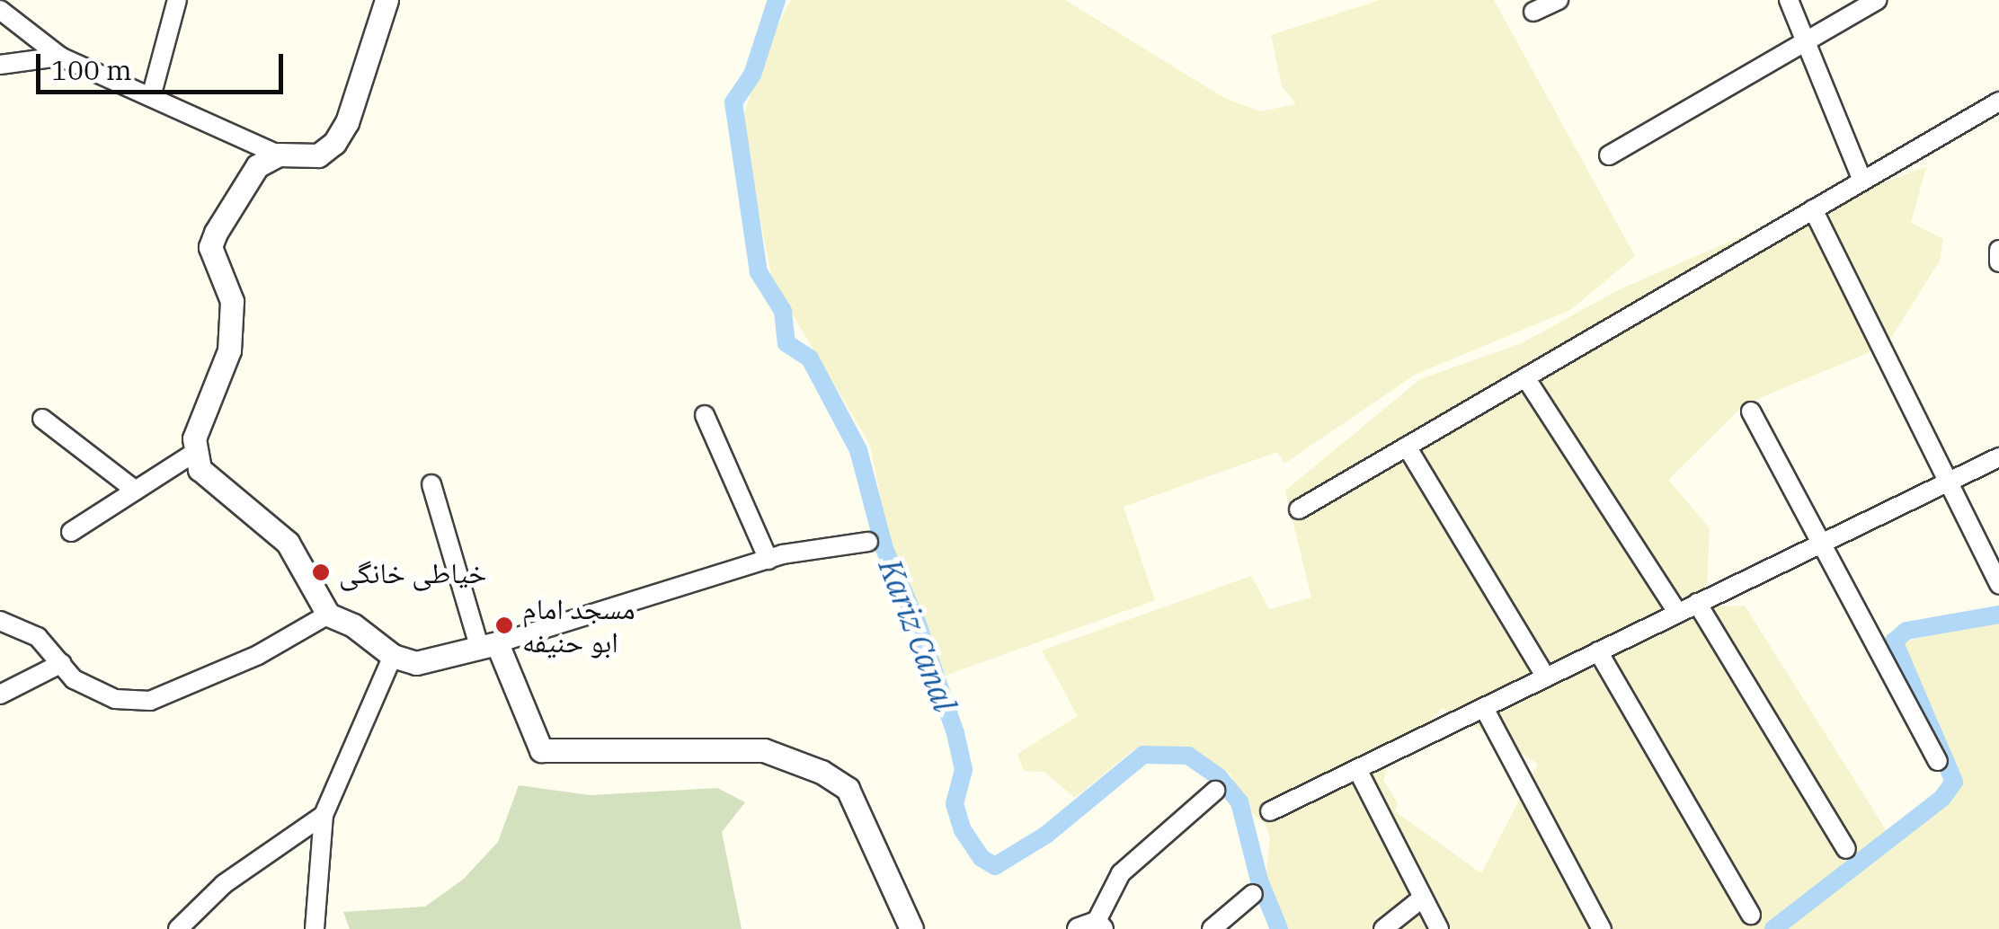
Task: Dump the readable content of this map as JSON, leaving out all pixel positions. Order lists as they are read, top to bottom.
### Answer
{
  "water": ["Kariz Canal"],
  "places": ["خیاطی خانگی", "مسجد امام ابو حنیفه"],
  "scale_bar": "100 m"
}
